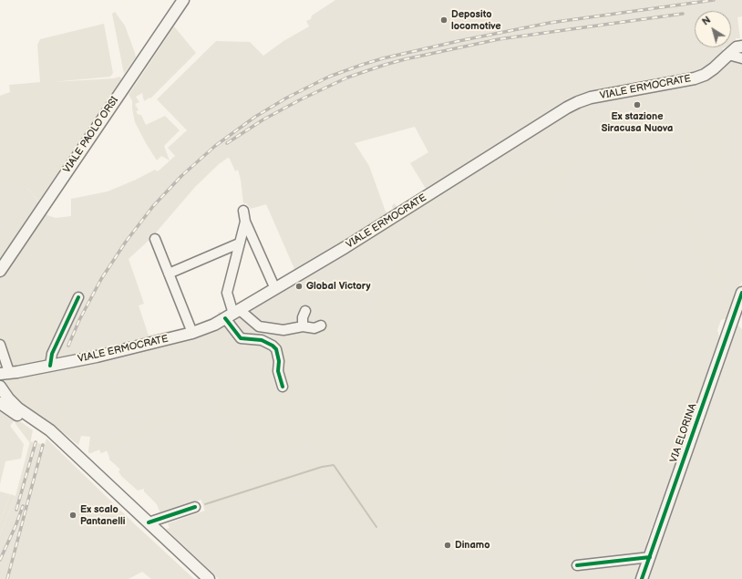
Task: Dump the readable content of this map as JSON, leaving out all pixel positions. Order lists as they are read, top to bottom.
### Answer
{
  "streets": {
    "main road": ["VIALE ERMOCRATE", "VIALE PAOLO ORSI", "VIA ELORINA"]
  },
  "places": [
    "Deposito locomotive",
    "Ex stazione Siracusa Nuova",
    "Global Victory",
    "Ex scalo Pantanelli",
    "Dinamo"
  ],
  "north": "top left"
}
